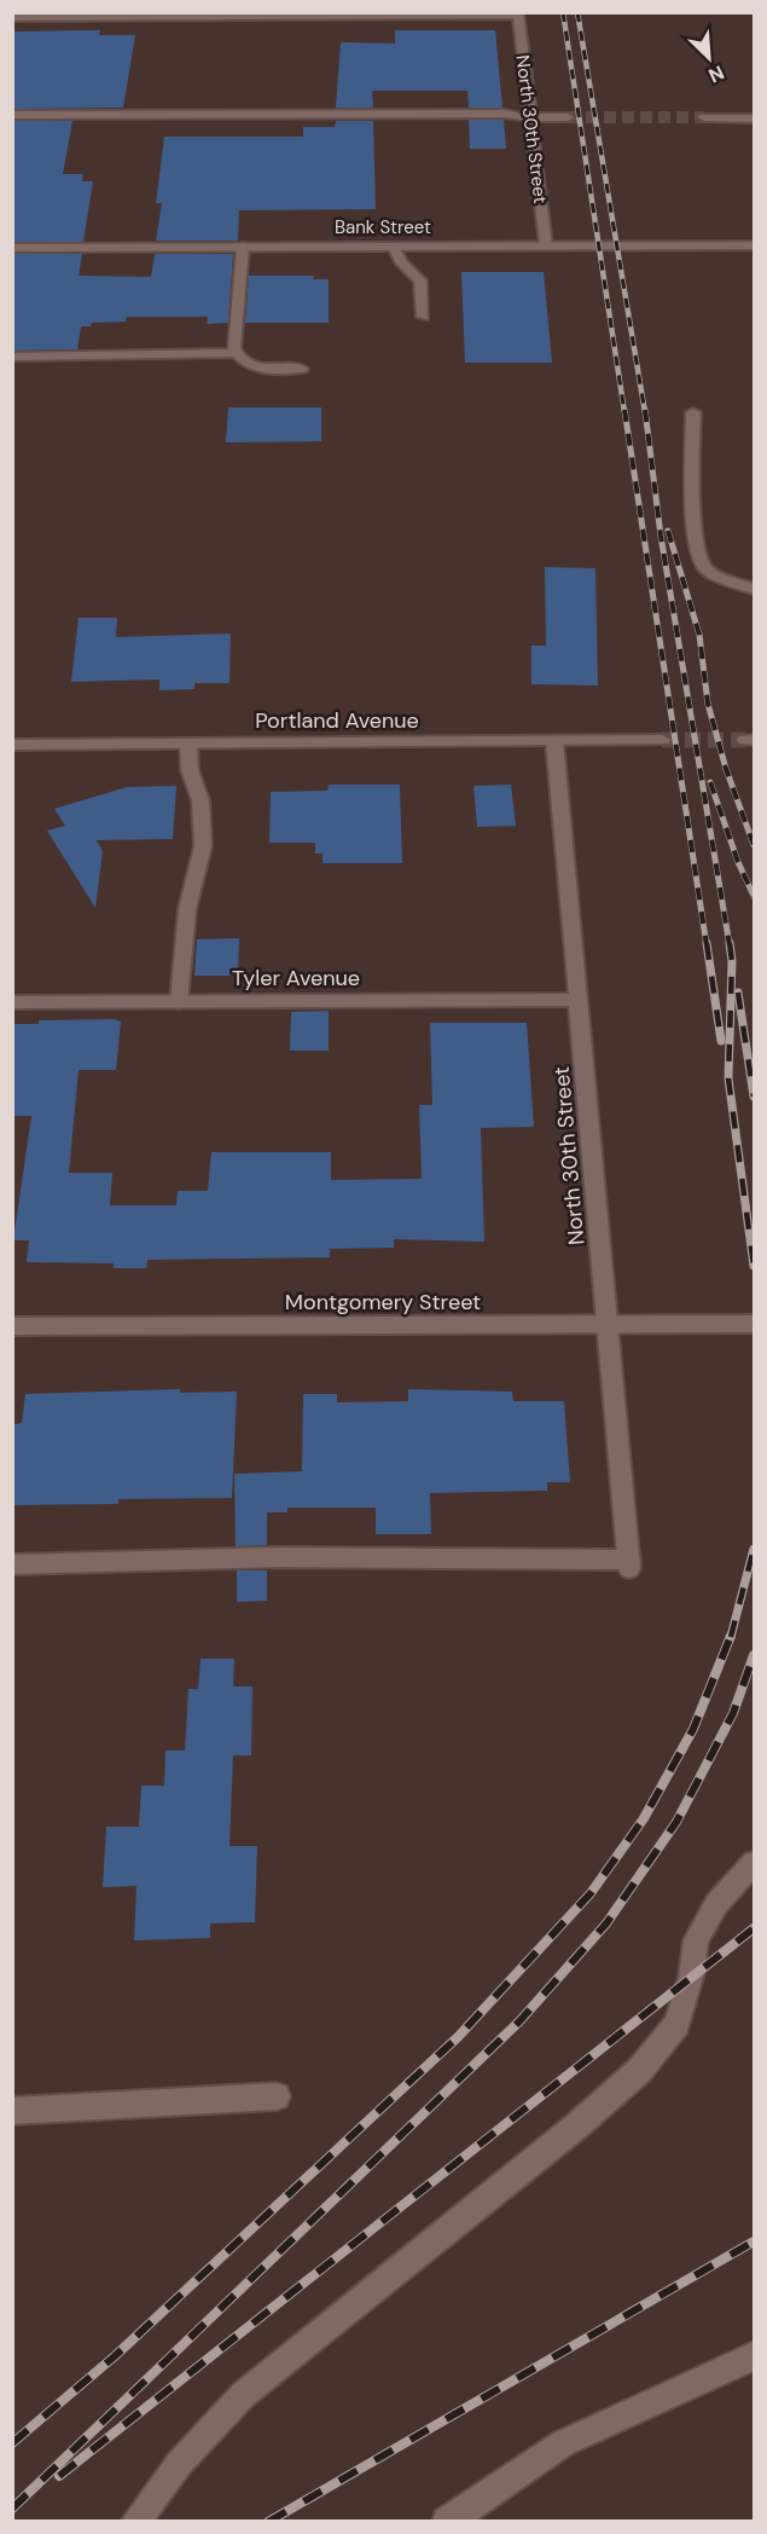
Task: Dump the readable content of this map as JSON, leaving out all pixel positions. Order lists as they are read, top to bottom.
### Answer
{
  "streets": {
    "street": [
      "North 30th Street",
      "Bank Street",
      "Portland Avenue",
      "Tyler Avenue",
      "Montgomery Street"
    ]
  },
  "crossings": [
    ["North 30th Street", "Bank Street"],
    ["North 30th Street", "Portland Avenue"],
    ["North 30th Street", "Tyler Avenue"],
    ["North 30th Street", "Montgomery Street"]
  ],
  "north": "bottom right"
}
